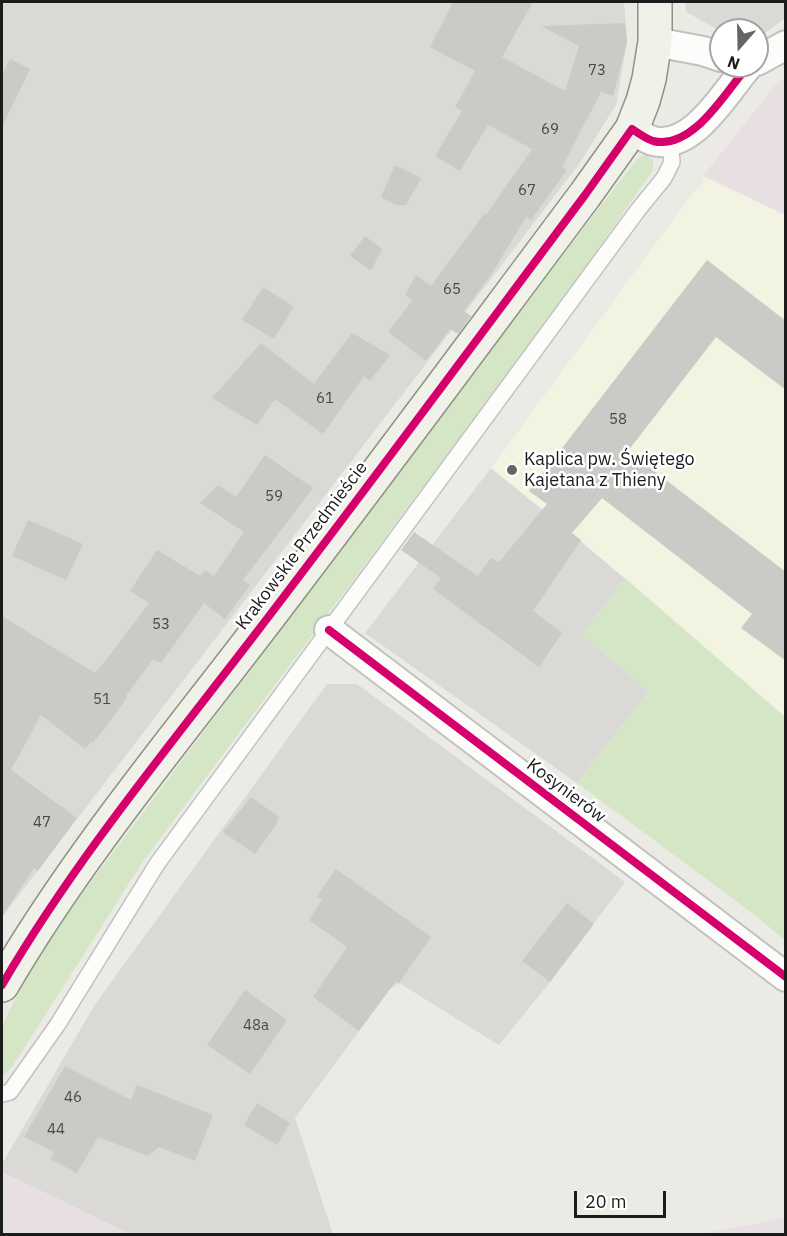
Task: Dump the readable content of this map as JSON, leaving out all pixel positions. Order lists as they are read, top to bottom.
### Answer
{
  "streets": {
    "street": ["Krakowskie Przedmieście", "Kosynierów"]
  },
  "places": ["Kaplica pw. Świętego Kajetana z Thieny"],
  "house_numbers": [
    "73",
    "69",
    "67",
    "65",
    "61",
    "58",
    "59",
    "53",
    "51",
    "47",
    "48a",
    "46",
    "44"
  ],
  "scale_bar": "20 m",
  "north": "bottom"
}
